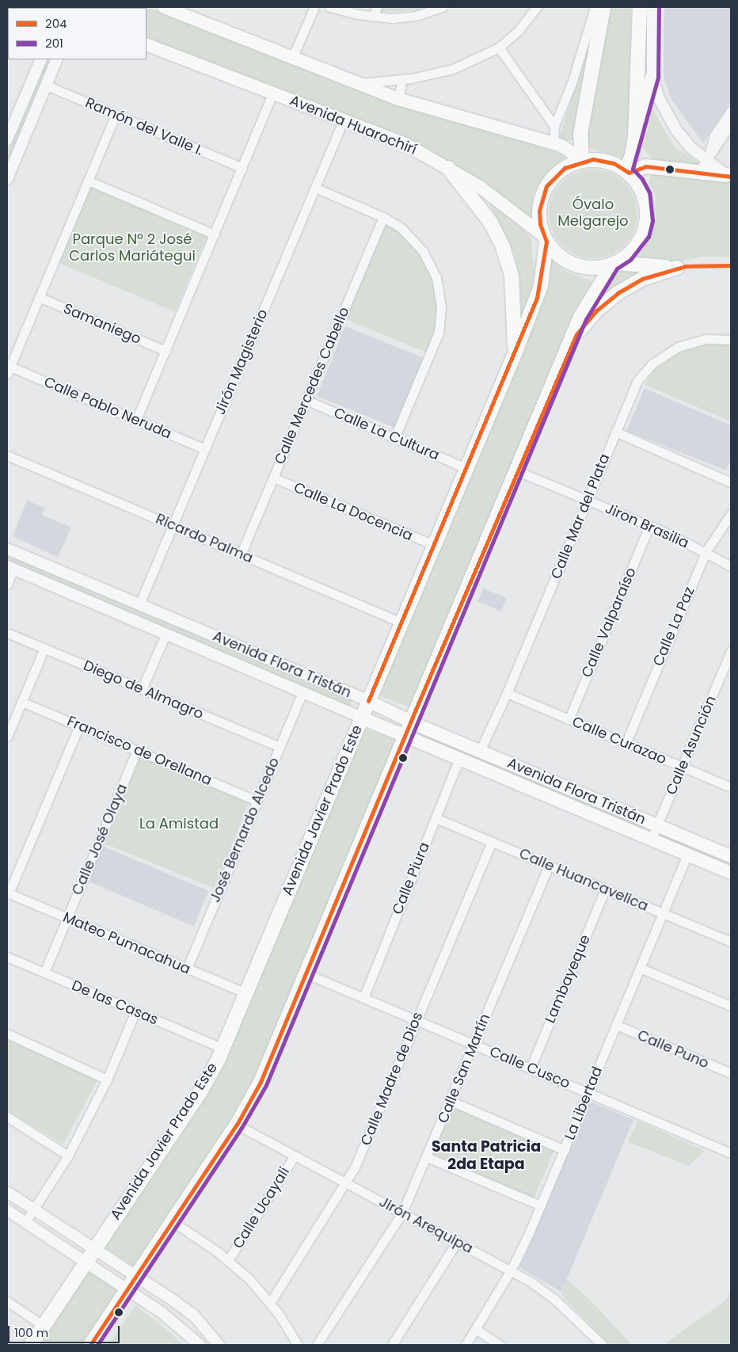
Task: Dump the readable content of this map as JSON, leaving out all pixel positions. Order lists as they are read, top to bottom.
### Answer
{
  "streets": {
    "main road": ["Avenida Huarochirí", "Avenida Flora Tristán", "Avenida Javier Prado Este"],
    "street": [
      "Ramón del Valle I.",
      "Samaniego",
      "Jirón Magisterio",
      "Calle Mercedes Cabello",
      "Calle Pablo Neruda",
      "Calle La Cultura",
      "Calle La Docencia",
      "Calle Mar del Plata",
      "Jiron Brasilia",
      "Ricardo Palma",
      "Calle Valparaíso",
      "Calle La Paz",
      "Diego de Almagro",
      "Calle Curazao",
      "Calle Asunción",
      "Francisco de Orellana",
      "José Bernardo Alcedo",
      "Calle José Olaya",
      "Calle Piura",
      "Calle Huancavelica",
      "Mateo Pumacahua",
      "Lambayeque",
      "De las Casas",
      "Calle Puno",
      "Calle Cusco",
      "Calle San Martín",
      "Calle Madre de Dios",
      "La Libertad",
      "Calle Ucayali",
      "Jirón Arequipa"
    ]
  },
  "crossings": [
    ["Avenida Huarochirí", "Jirón Magisterio"],
    ["Avenida Huarochirí", "Avenida Javier Prado Este"],
    ["Jirón Magisterio", "Calle Pablo Neruda"],
    ["Jirón Magisterio", "Ricardo Palma"],
    ["Jirón Magisterio", "Avenida Flora Tristán"],
    ["Calle Mercedes Cabello", "Calle La Cultura"],
    ["Calle Mercedes Cabello", "Calle La Docencia"],
    ["Calle Mercedes Cabello", "Ricardo Palma"],
    ["Calle La Cultura", "Avenida Javier Prado Este"],
    ["Calle La Docencia", "Avenida Javier Prado Este"],
    ["Calle Mar del Plata", "Jiron Brasilia"],
    ["Calle Mar del Plata", "Avenida Flora Tristán"],
    ["Calle Mar del Plata", "Calle Curazao"],
    ["Jiron Brasilia", "Calle Valparaíso"],
    ["Jiron Brasilia", "Calle La Paz"],
    ["Ricardo Palma", "Avenida Javier Prado Este"],
    ["Calle Valparaíso", "Calle Curazao"],
    ["Calle La Paz", "Calle Curazao"],
    ["Avenida Flora Tristán", "Calle Asunción"],
    ["Avenida Flora Tristán", "Avenida Javier Prado Este"],
    ["Avenida Flora Tristán", "José Bernardo Alcedo"],
    ["Avenida Flora Tristán", "Calle Piura"],
    ["Avenida Flora Tristán", "La Libertad"],
    ["Diego de Almagro", "José Bernardo Alcedo"],
    ["Calle Curazao", "Calle Asunción"],
    ["Francisco de Orellana", "José Bernardo Alcedo"],
    ["Francisco de Orellana", "Calle José Olaya"],
    ["Avenida Javier Prado Este", "Mateo Pumacahua"],
    ["Avenida Javier Prado Este", "De las Casas"],
    ["José Bernardo Alcedo", "Mateo Pumacahua"],
    ["Calle José Olaya", "Mateo Pumacahua"],
    ["Calle José Olaya", "De las Casas"],
    ["Calle Piura", "Calle Huancavelica"],
    ["Calle Piura", "Calle Cusco"],
    ["Calle Huancavelica", "Lambayeque"],
    ["Calle Huancavelica", "Calle San Martín"],
    ["Calle Huancavelica", "Calle Madre de Dios"],
    ["Calle Huancavelica", "La Libertad"],
    ["Lambayeque", "Calle Cusco"],
    ["Calle Puno", "La Libertad"],
    ["Calle Cusco", "Calle San Martín"],
    ["Calle Cusco", "Calle Madre de Dios"],
    ["Calle Cusco", "La Libertad"],
    ["Calle San Martín", "Jirón Arequipa"],
    ["Calle Madre de Dios", "Jirón Arequipa"],
    ["La Libertad", "Jirón Arequipa"],
    ["Calle Ucayali", "Jirón Arequipa"]
  ],
  "districts": ["Santa Patricia 2da Etapa"],
  "parks": ["Óvalo Melgarejo", "Parque Nº 2 José Carlos Mariátegui", "La Amistad"],
  "lines": ["transit line 201", "transit line 204"],
  "legend": ["204", "201"],
  "scale_bar": "100 m"
}
